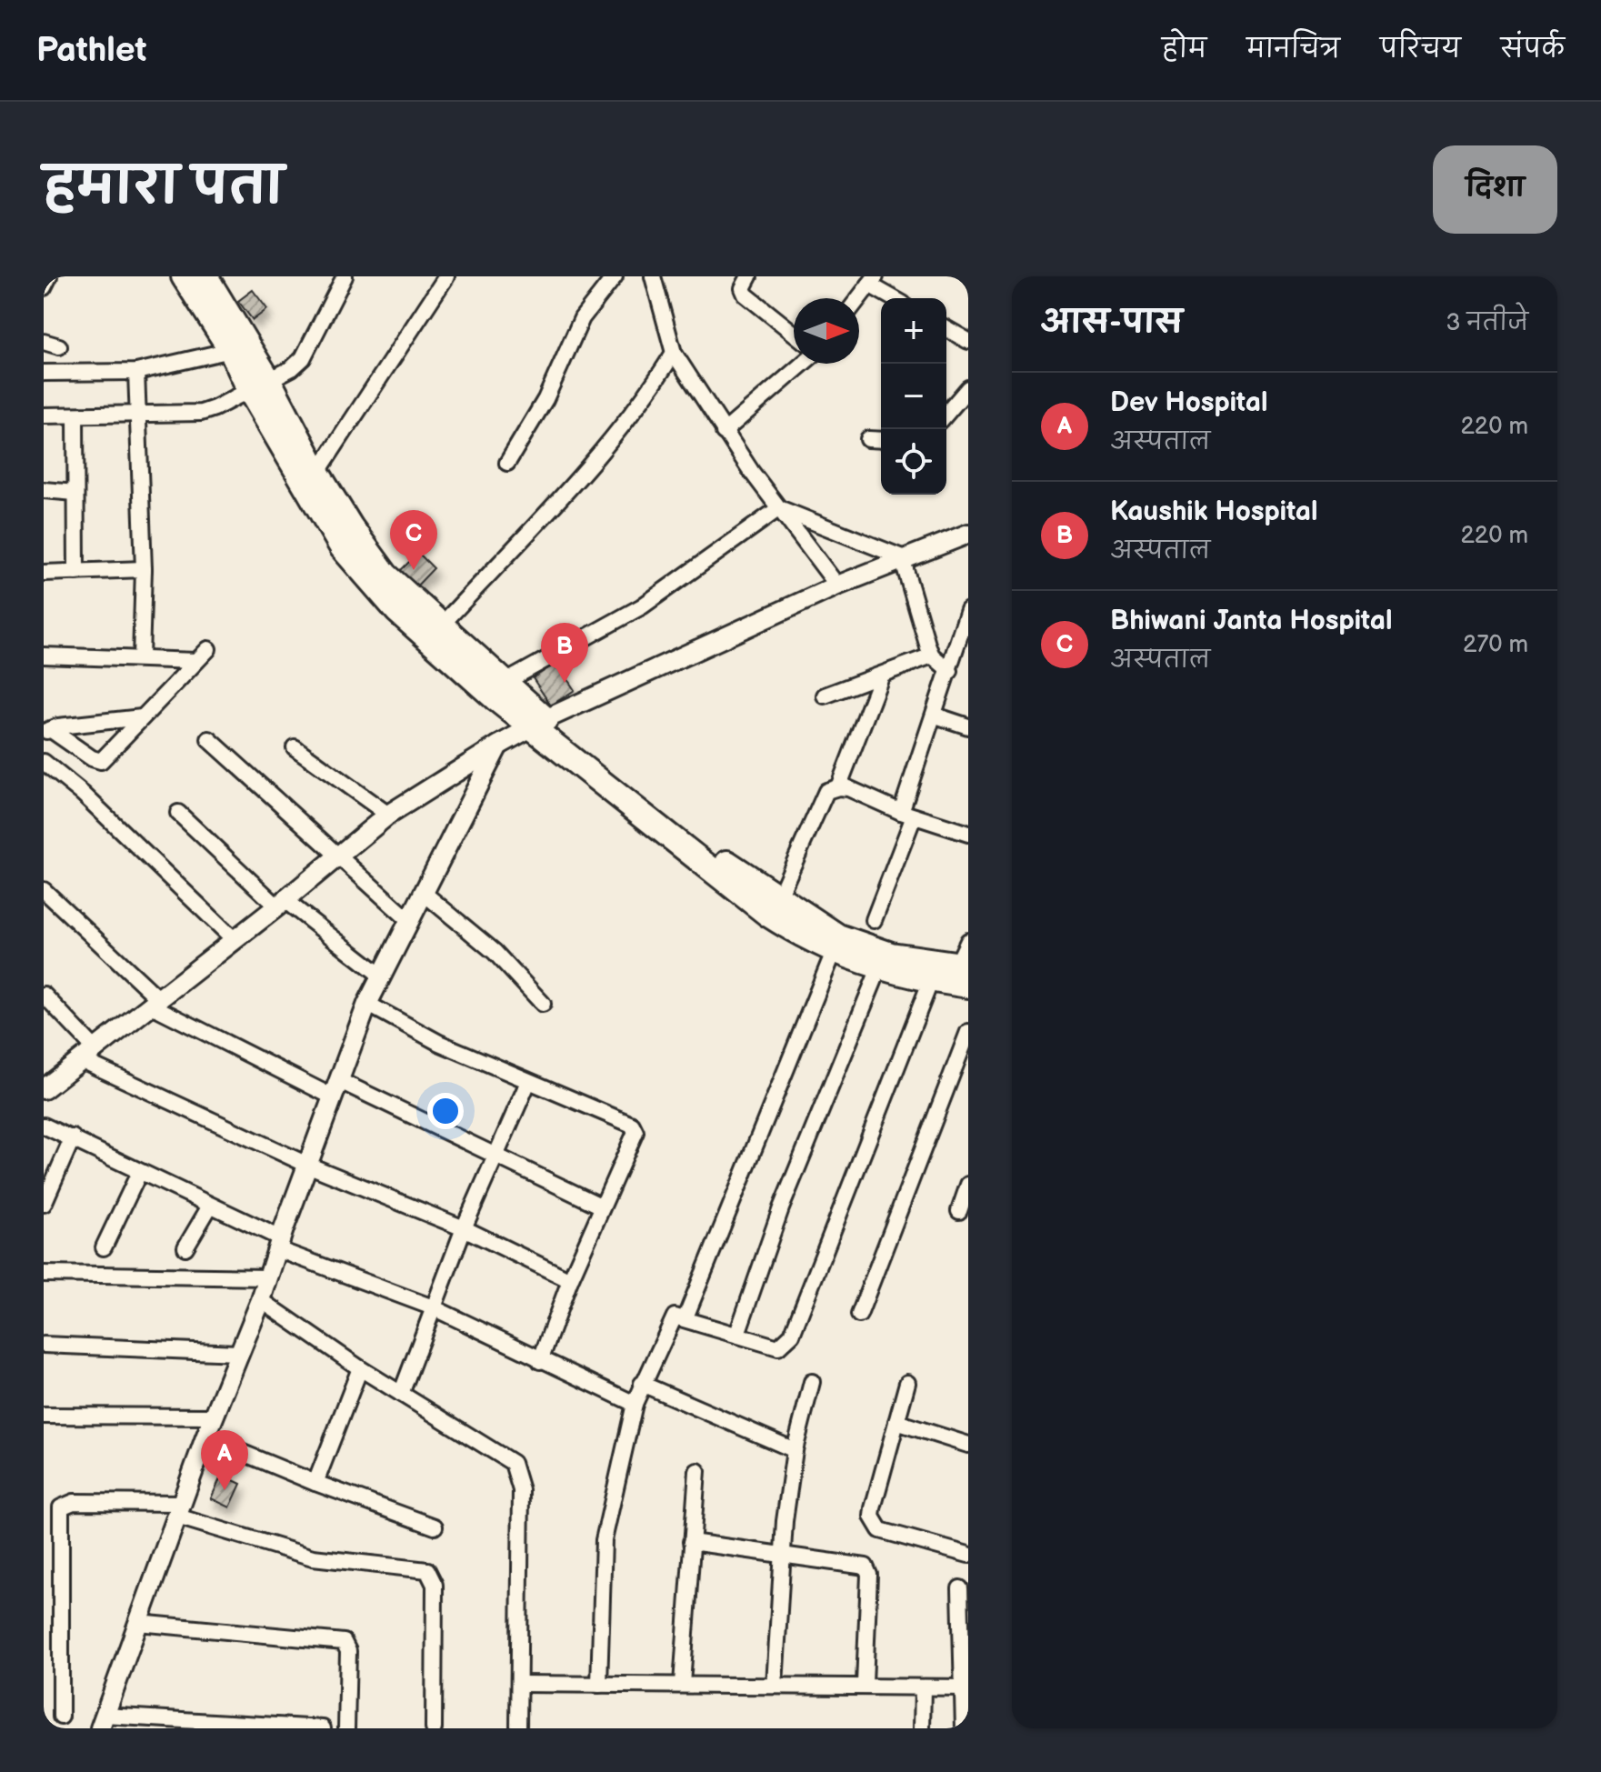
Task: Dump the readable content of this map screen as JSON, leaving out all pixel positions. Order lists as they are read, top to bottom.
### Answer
{
  "north": "right",
  "page": {
    "header": "Pathlet",
    "nav": [
      "होम",
      "मानचित्र",
      "परिचय",
      "संपर्क"
    ],
    "title": "हमारा पता",
    "buttons": "दिशा",
    "heading": ["आस-पास", "3 नतीजे"],
    "map_buttons": ["+", "−"],
    "list": [
      {
        "mark": "A",
        "name": "Dev Hospital",
        "note": "अस्पताल",
        "value": "220 m"
      },
      {
        "mark": "B",
        "name": "Kaushik Hospital",
        "note": "अस्पताल",
        "value": "220 m"
      },
      {
        "mark": "C",
        "name": "Bhiwani Janta Hospital",
        "note": "अस्पताल",
        "value": "270 m"
      }
    ],
    "pins": ["C", "B", "A"]
  }
}
